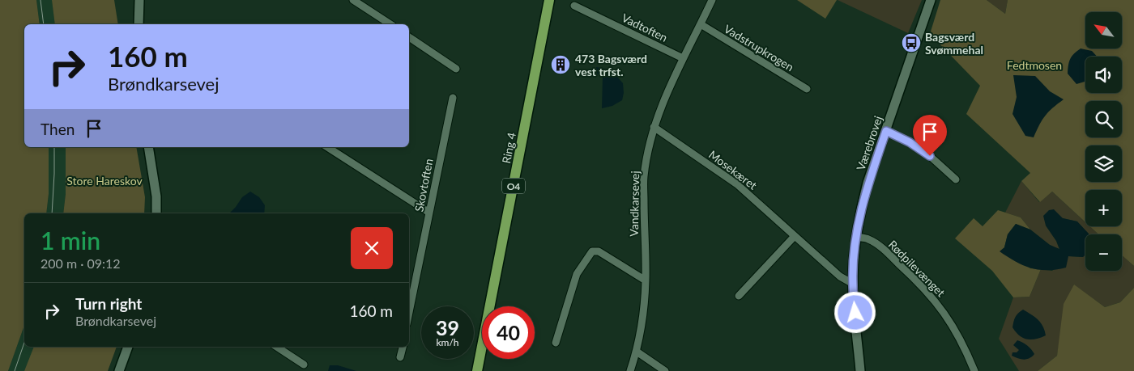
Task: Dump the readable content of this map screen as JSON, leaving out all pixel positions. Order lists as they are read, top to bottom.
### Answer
{
  "streets": {
    "main road": ["Ring 4", "O4"],
    "street": [
      "Vadtoften",
      "Vadstrupkrogen",
      "Værebrovej",
      "Mosekæret",
      "Skovtoften",
      "Vandkarsevej",
      "Rødpilevænget"
    ]
  },
  "crossings": [
    ["Vadtoften", "Vandkarsevej"],
    ["Vadstrupkrogen", "Vandkarsevej"],
    ["Værebrovej", "Mosekæret"],
    ["Værebrovej", "Rødpilevænget"],
    ["Mosekæret", "Vandkarsevej"]
  ],
  "parks": ["Fedtmosen", "Store Hareskov"],
  "places": {
    "bus stop": ["Bagsværd Svømmehal"],
    "building": ["473 Bagsværd vest trfst."]
  },
  "north": "top left",
  "page": {
    "map_buttons": ["+", "−"],
    "turn": ["160 m", "Brøndkarsevej"],
    "then": "Then",
    "heading": ["1 min", "200 m · 09:12"],
    "list": [
      {
        "name": "Turn right",
        "note": "Brøndkarsevej",
        "value": "160 m"
      }
    ],
    "speed": "39 km/h",
    "limit": "40"
  }
}
